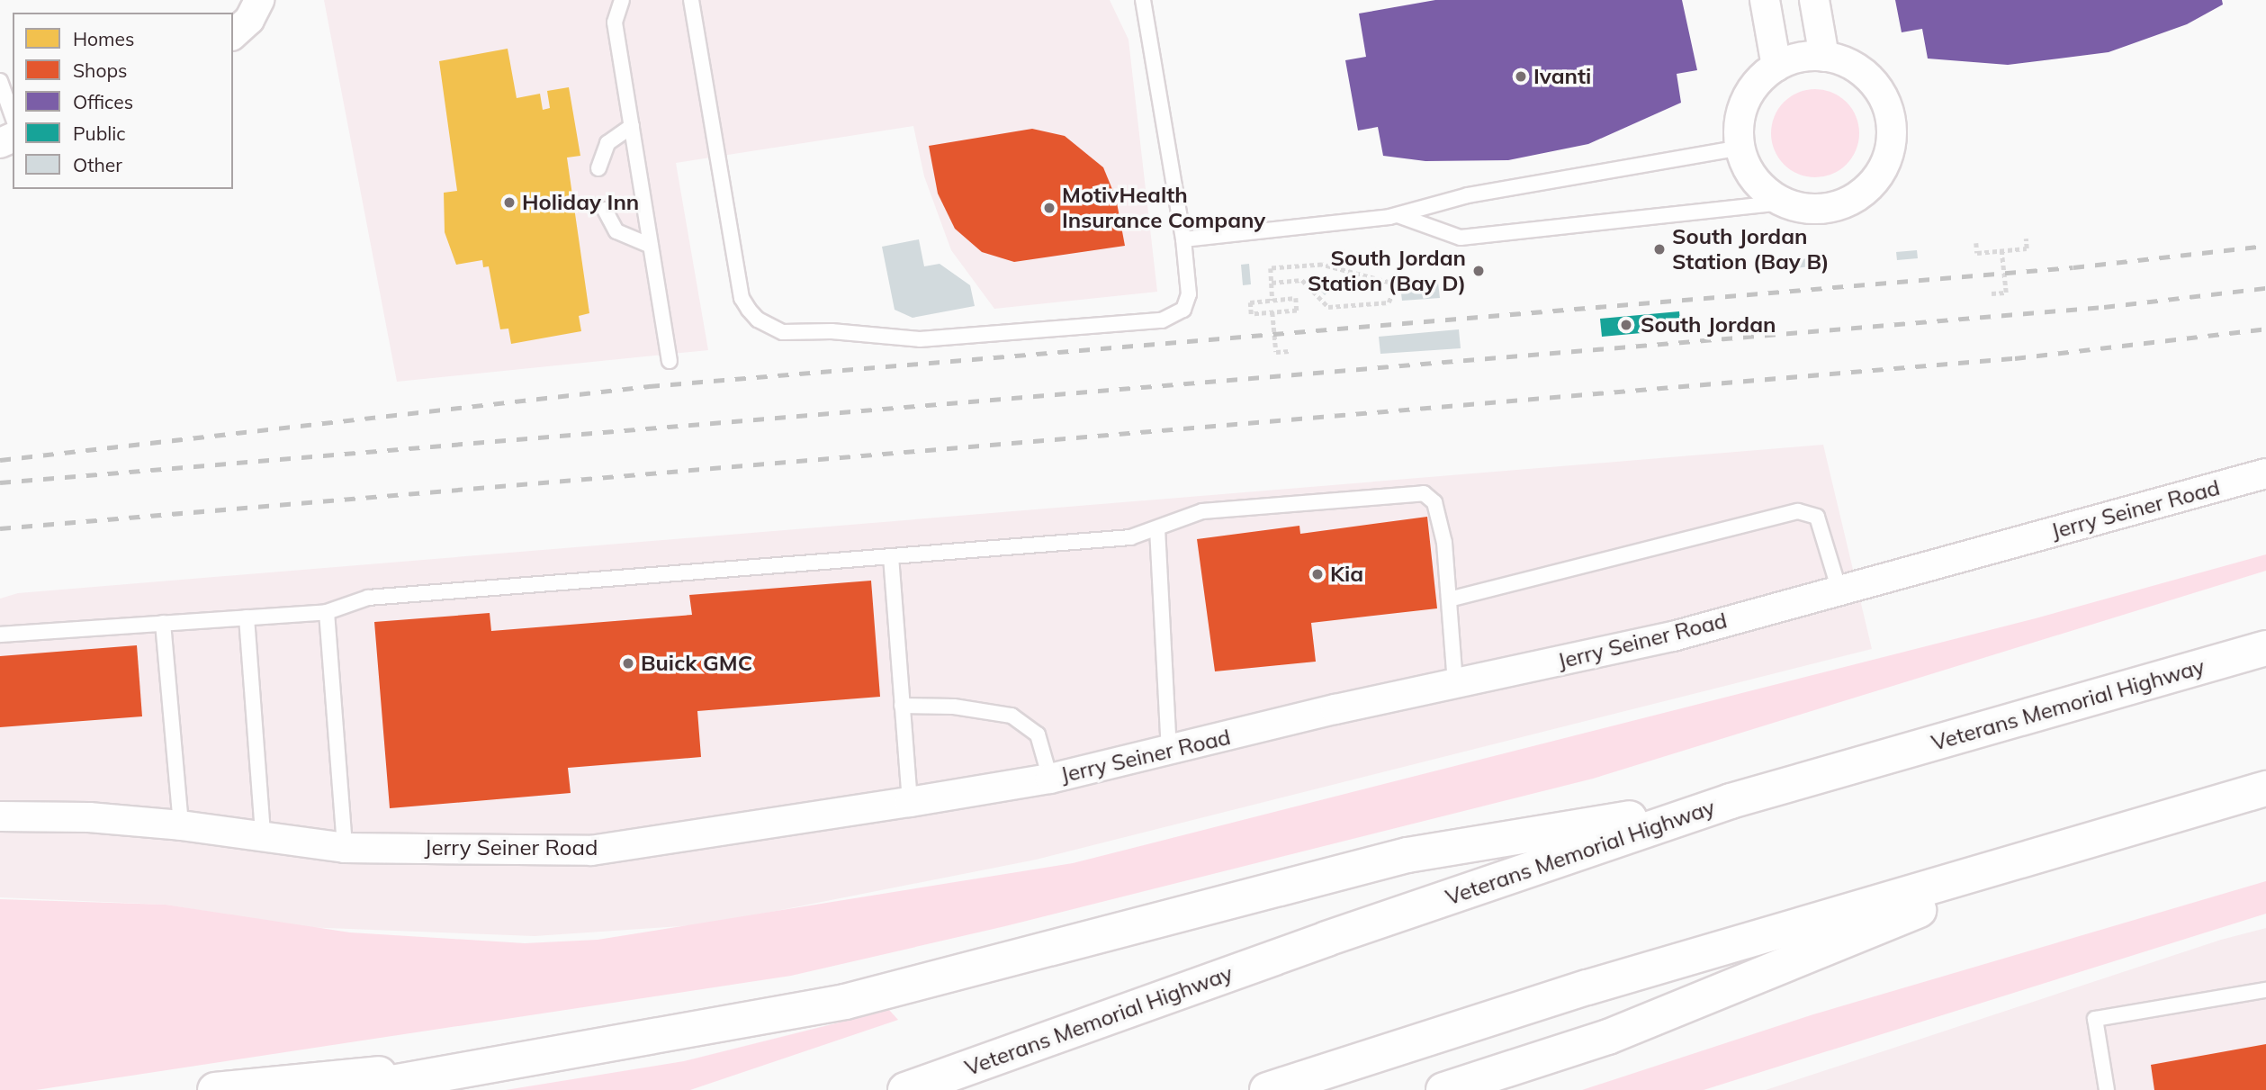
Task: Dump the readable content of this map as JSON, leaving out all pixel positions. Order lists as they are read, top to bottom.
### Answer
{
  "streets": {
    "highway": ["Veterans Memorial Highway"],
    "street": ["Jerry Seiner Road"]
  },
  "places": [
    "Ivanti",
    "Holiday Inn",
    "MotivHealth Insurance Company",
    "South Jordan Station (Bay B)",
    "South Jordan Station (Bay D)",
    "South Jordan",
    "Kia",
    "Buick GMC"
  ],
  "legend": [
    "Homes",
    "Shops",
    "Offices",
    "Public",
    "Other"
  ]
}
